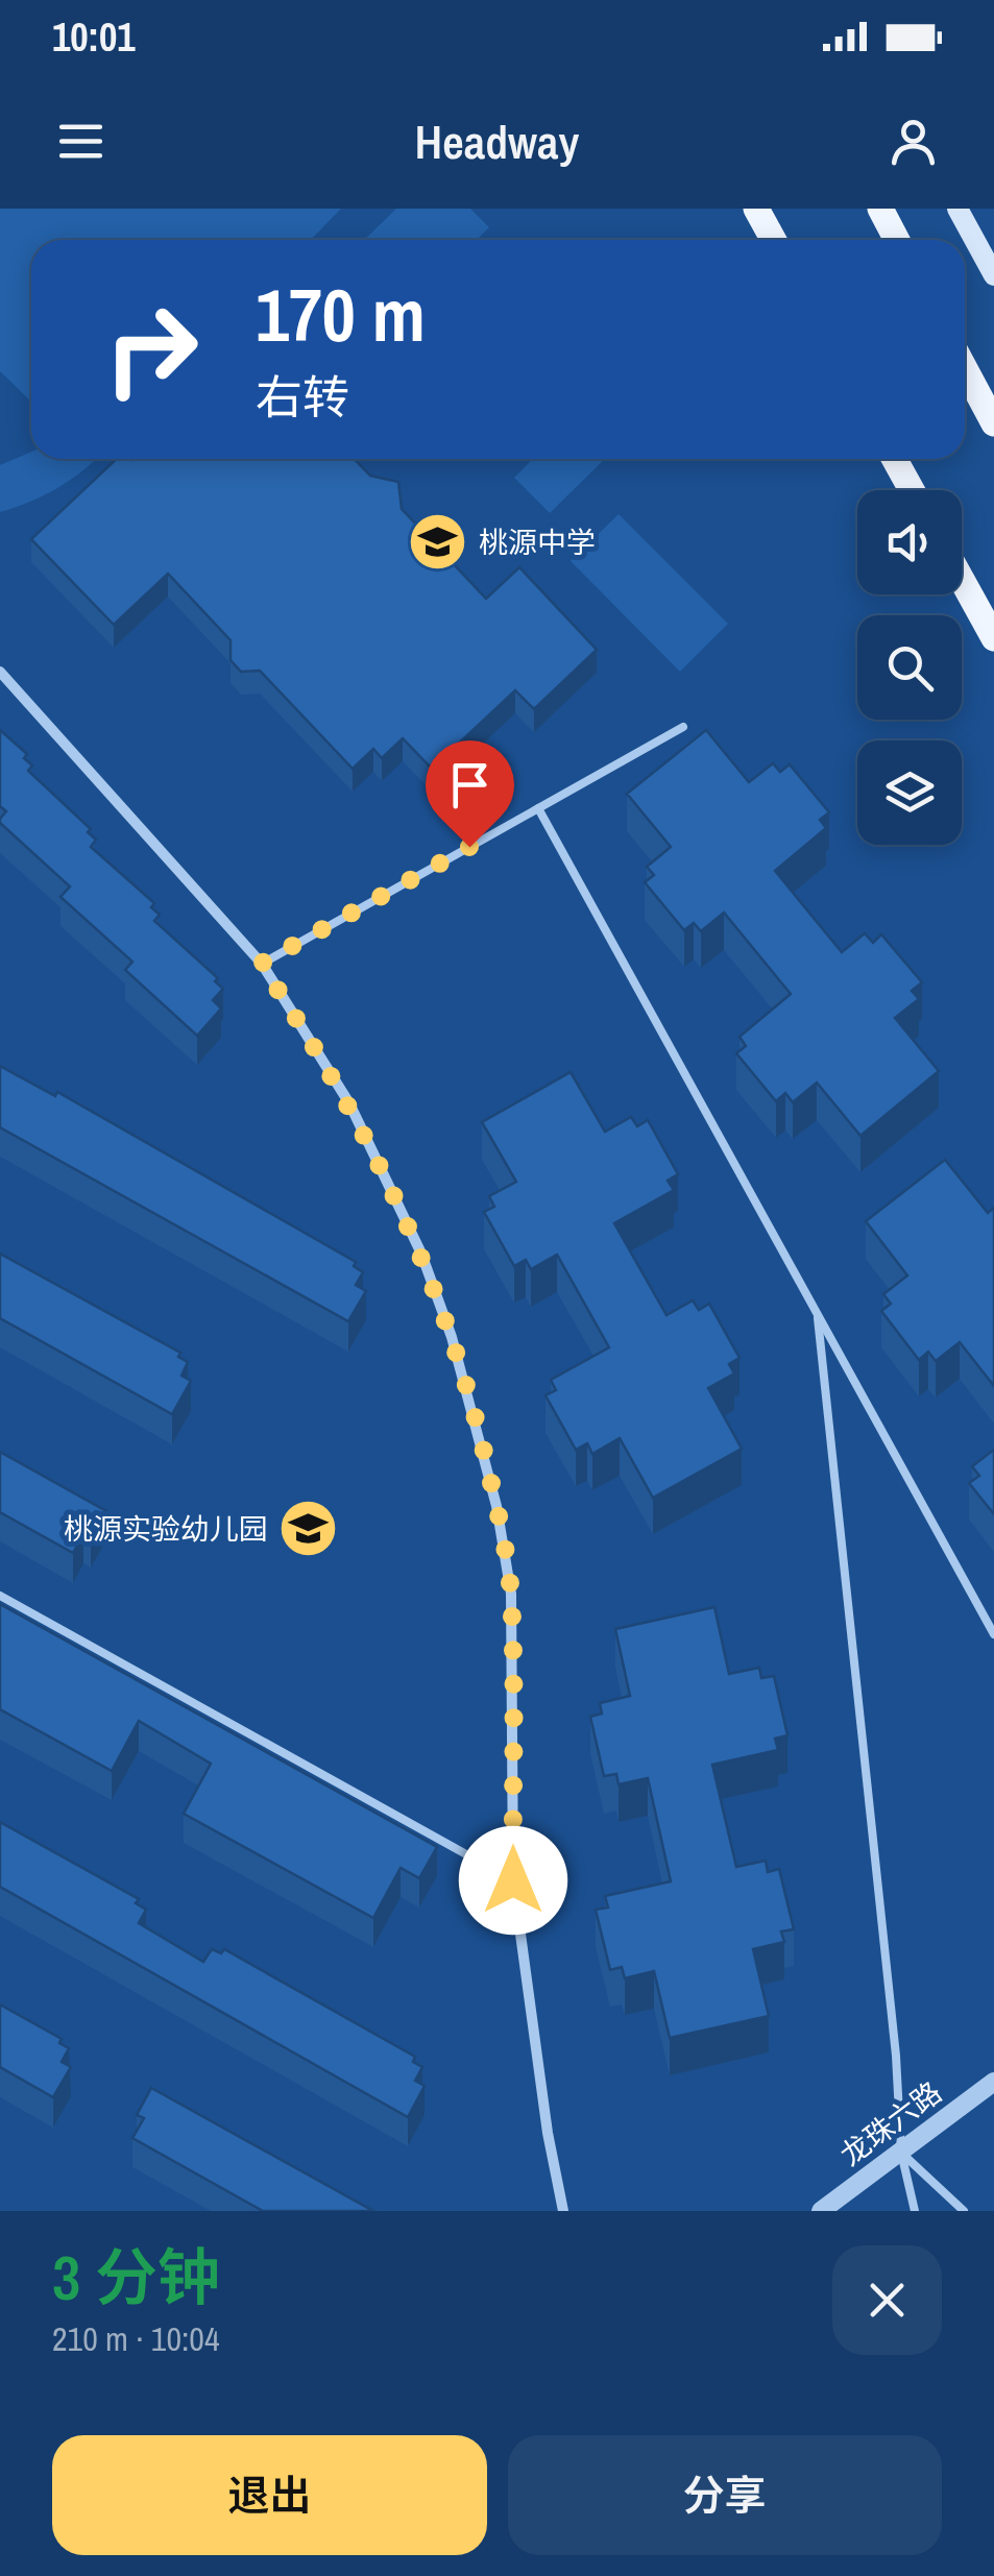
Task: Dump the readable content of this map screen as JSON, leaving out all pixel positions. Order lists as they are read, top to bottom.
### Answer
{
  "streets": {
    "street": ["龙珠六路"]
  },
  "places": {
    "school or university": ["桃源中学", "桃源实验幼儿园"]
  },
  "page": {
    "status": "10:01",
    "header": "Headway",
    "turn": ["170 m", "右转"],
    "heading": ["3 分钟", "210 m · 10:04"],
    "buttons": ["退出", "分享"]
  }
}
